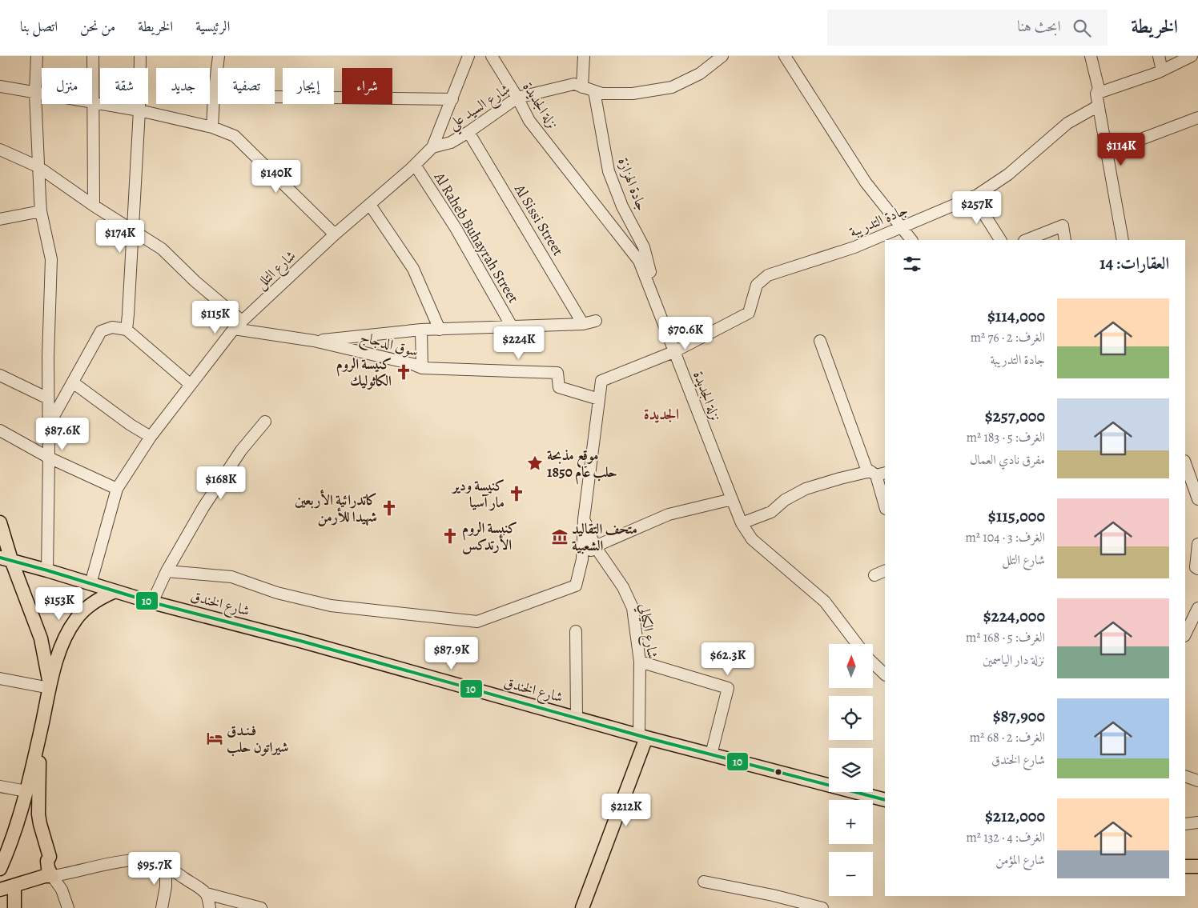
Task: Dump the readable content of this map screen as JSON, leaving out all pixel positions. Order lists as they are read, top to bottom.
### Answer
{
  "streets": {
    "main road": ["شارع الخندق"],
    "street": [
      "نزلة الجديدة",
      "شارع السيد علي",
      "جادة الهزازة",
      "Al Sissi Street",
      "جادة التدريبة",
      "Al Raheb Buhayrah Street",
      "شارع التلل",
      "سوق الدجاج",
      "شارع الكيالي"
    ]
  },
  "crossings": [
    ["نزلة الجديدة", "شارع السيد علي"],
    ["نزلة الجديدة", "جادة الهزازة"],
    ["نزلة الجديدة", "جادة التدريبة"],
    ["شارع السيد علي", "جادة الهزازة"],
    ["شارع السيد علي", "Al Sissi Street"],
    ["شارع السيد علي", "شارع التلل"],
    ["Al Sissi Street", "سوق الدجاج"],
    ["Al Raheb Buhayrah Street", "شارع التلل"],
    ["Al Raheb Buhayrah Street", "سوق الدجاج"],
    ["شارع التلل", "سوق الدجاج"],
    ["شارع التلل", "شارع الخندق"],
    ["شارع الخندق", "شارع الكيالي"]
  ],
  "districts": ["الجديدة"],
  "places": {
    "church": [
      "كنيسة الروم الكاثوليك",
      "كنيسة ودير مار آسيا",
      "كاتدرائية الأربعين شهيدا للأرمن",
      "كنيسة الروم الأرتدكس"
    ],
    "place": ["موقع مذبحة حلب عام 1850"],
    "museum": ["متحف التقاليد الشعبية"],
    "hotel": ["فـنـدق شيراتون حلب"]
  },
  "lines": ["transit line 10"],
  "north": "top",
  "page": {
    "header": "الخريطة",
    "search": "ابحث هنا",
    "nav": [
      "الرئيسية",
      "الخريطة",
      "من نحن",
      "اتصل بنا"
    ],
    "chip": [
      "شراء",
      "إيجار",
      "تصفية",
      "جديد",
      "شقة",
      "منزل"
    ],
    "price": [
      "$114K",
      "$140K",
      "$257K",
      "$174K",
      "$115K",
      "$70.6K",
      "$224K",
      "$87.6K",
      "$168K",
      "$153K",
      "$87.9K",
      "$62.3K",
      "$212K",
      "$95.7K"
    ],
    "heading": "العقارات: 14",
    "list": [
      {
        "name": "$114,000",
        "note": "الغرف: 2 · 76 m² · جادة التدريبة"
      },
      {
        "name": "$257,000",
        "note": "الغرف: 5 · 183 m² · مفرق نادي العمال"
      },
      {
        "name": "$115,000",
        "note": "الغرف: 3 · 104 m² · شارع التلل"
      },
      {
        "name": "$224,000",
        "note": "الغرف: 5 · 168 m² · نزلة دار الياسمين"
      },
      {
        "name": "$87,900",
        "note": "الغرف: 2 · 68 m² · شارع الخندق"
      },
      {
        "name": "$212,000",
        "note": "الغرف: 4 · 132 m² · شارع المؤمن"
      }
    ],
    "map_buttons": ["+", "−"]
  }
}
